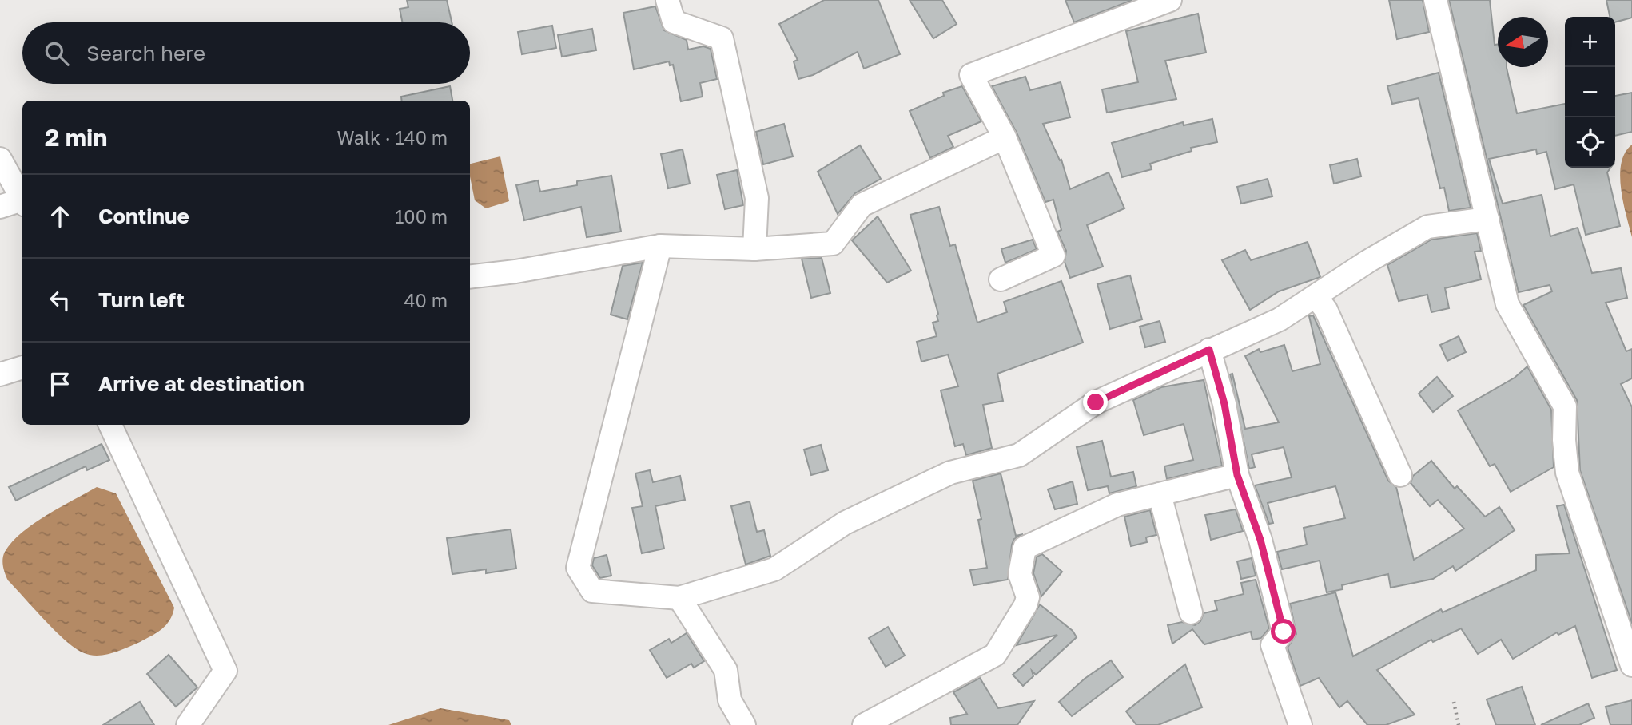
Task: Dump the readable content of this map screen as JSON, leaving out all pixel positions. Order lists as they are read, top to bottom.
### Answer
{
  "north": "left",
  "page": {
    "map_buttons": ["+", "−"],
    "search": "Search here",
    "heading": ["2 min", "Walk · 140 m"],
    "list": [
      ["Continue", "100 m"],
      ["Turn left", "40 m"],
      "Arrive at destination"
    ]
  }
}
